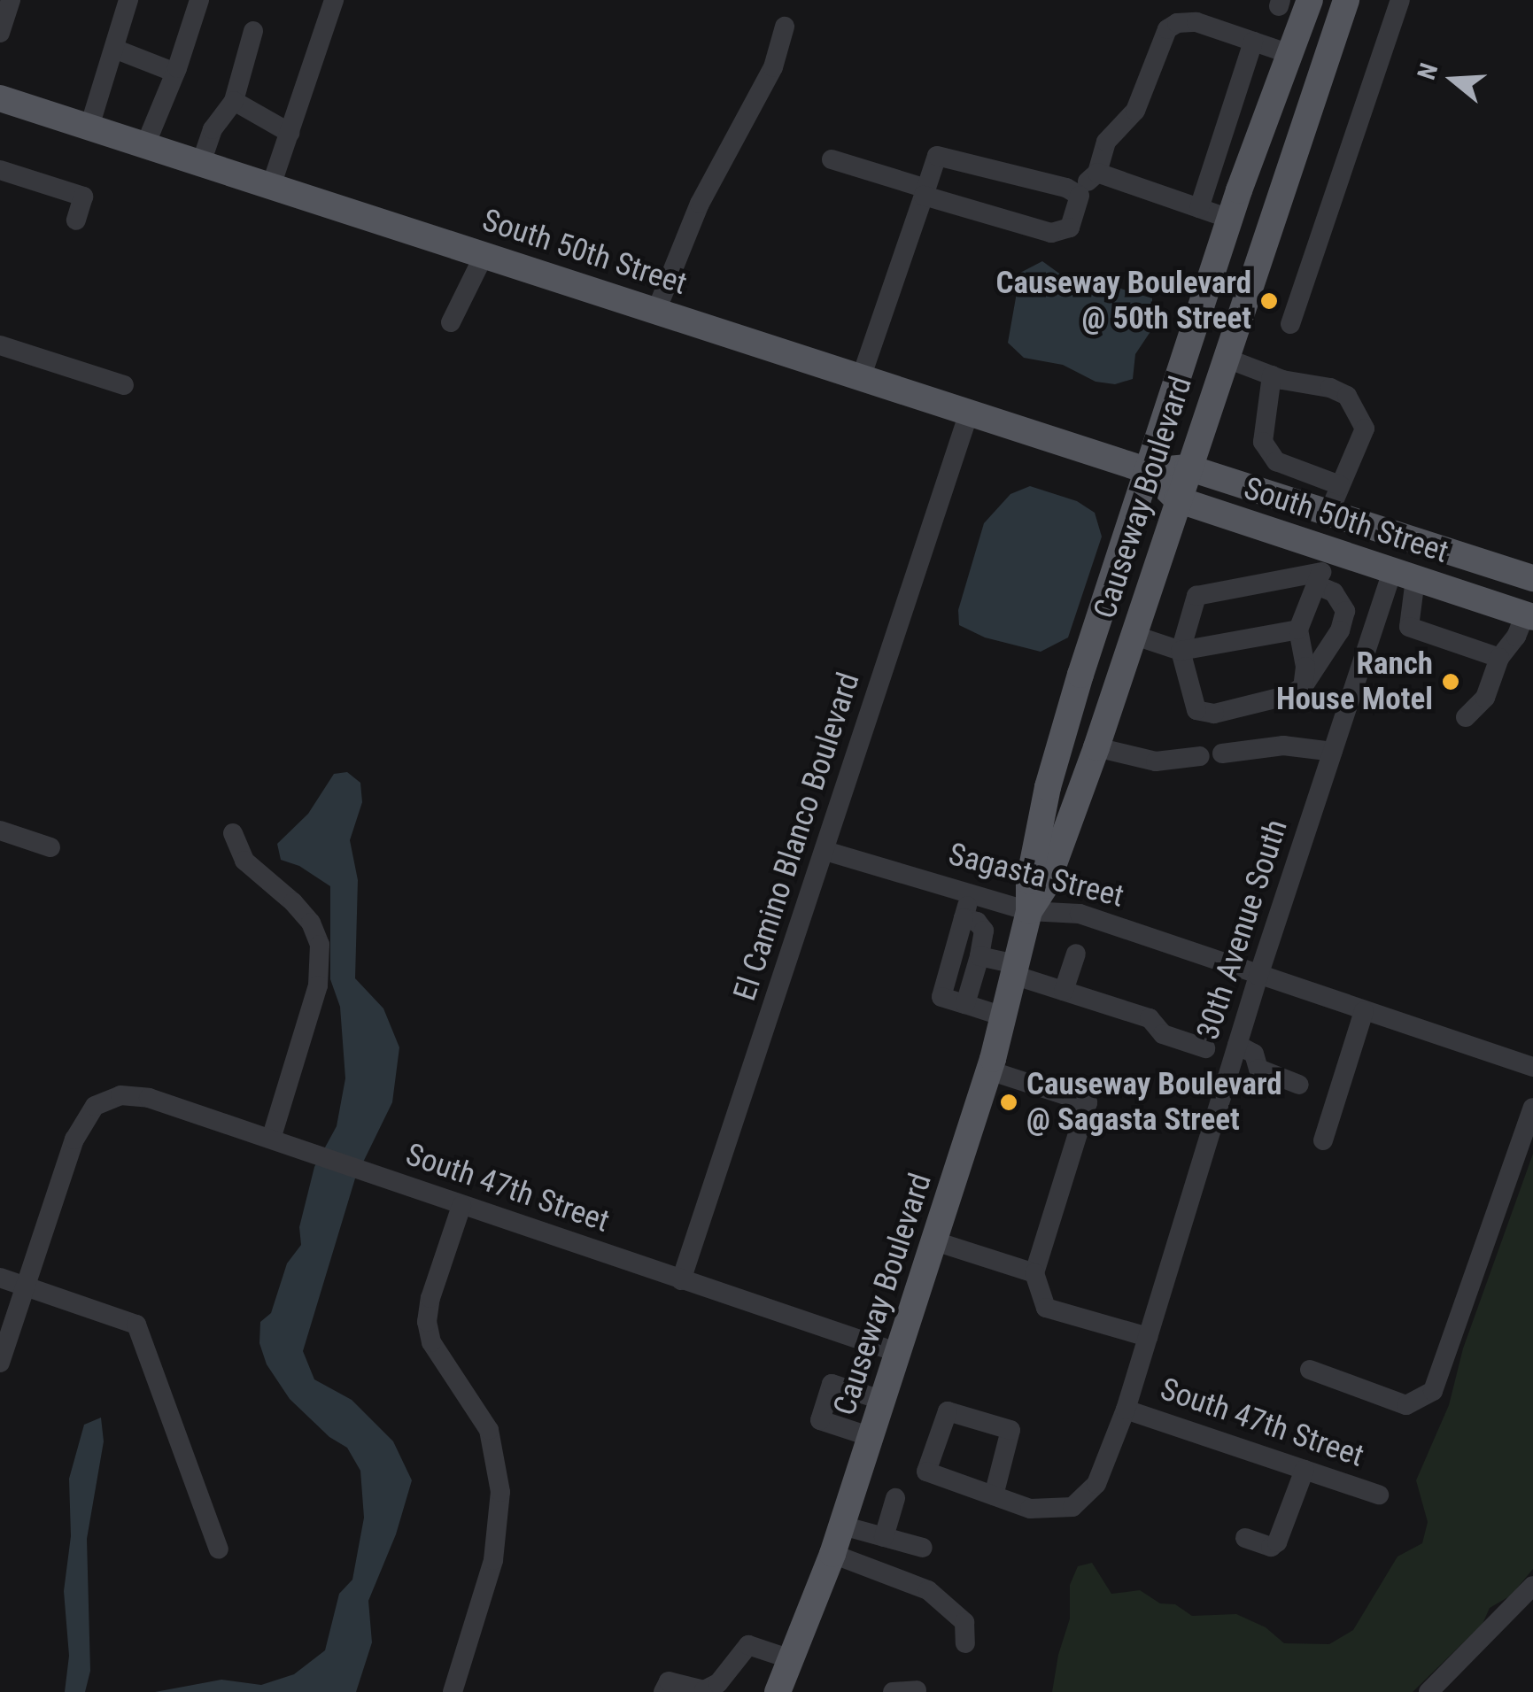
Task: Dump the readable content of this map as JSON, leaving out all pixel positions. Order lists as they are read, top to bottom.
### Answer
{
  "streets": {
    "main road": ["South 50th Street", "Causeway Boulevard"],
    "street": [
      "El Camino Blanco Boulevard",
      "Sagasta Street",
      "30th Avenue South",
      "South 47th Street"
    ]
  },
  "crossings": [
    ["South 50th Street", "Causeway Boulevard"],
    ["South 50th Street", "El Camino Blanco Boulevard"],
    ["South 50th Street", "30th Avenue South"],
    ["Causeway Boulevard", "Sagasta Street"],
    ["Causeway Boulevard", "South 47th Street"],
    ["El Camino Blanco Boulevard", "Sagasta Street"],
    ["El Camino Blanco Boulevard", "South 47th Street"],
    ["Sagasta Street", "30th Avenue South"],
    ["30th Avenue South", "South 47th Street"]
  ],
  "places": ["Causeway Boulevard @ 50th Street", "Ranch House Motel", "Causeway Boulevard @ Sagasta Street"],
  "north": "left"
}
